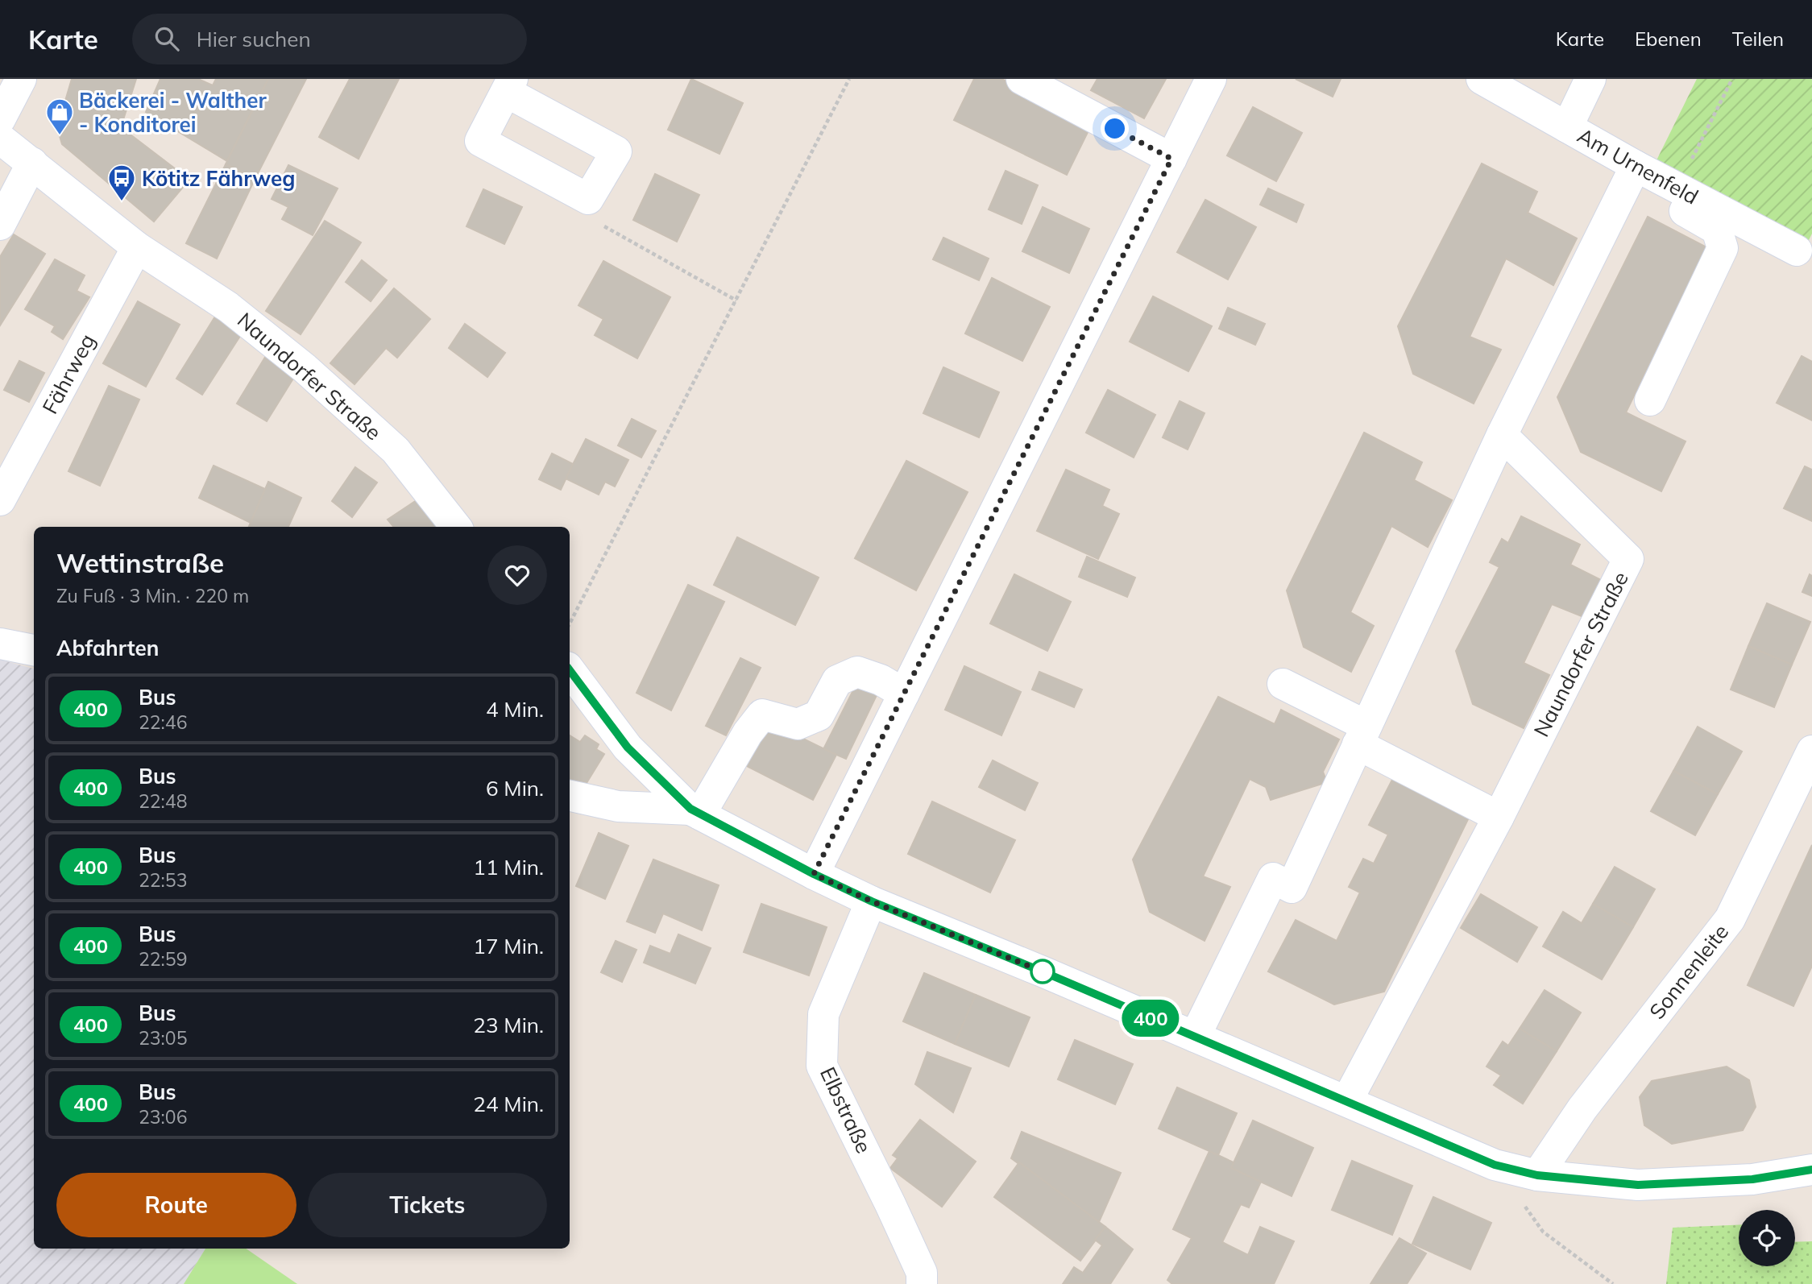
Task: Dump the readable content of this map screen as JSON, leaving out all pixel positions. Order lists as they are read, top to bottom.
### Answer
{
  "streets": {
    "street": [
      "Am Urnenfeld",
      "Fährweg",
      "Naundorfer Straße",
      "Sonnenleite",
      "Elbstraße"
    ]
  },
  "crossings": [
    ["Fährweg", "Naundorfer Straße"]
  ],
  "places": {
    "shop": ["Bäckerei - Walther - Konditorei"],
    "bus stop": ["Kötitz Fährweg"]
  },
  "lines": ["bus line 400"],
  "page": {
    "header": "Karte",
    "search": "Hier suchen",
    "nav": ["Karte", "Ebenen", "Teilen"],
    "on_map": "400",
    "heading": [
      ["Wettinstraße", "Zu Fuß · 3 Min. · 220 m"],
      "Abfahrten"
    ],
    "list": [
      {
        "mark": "400",
        "name": "Bus",
        "note": "22:46",
        "value": "4 Min."
      },
      {
        "mark": "400",
        "name": "Bus",
        "note": "22:48",
        "value": "6 Min."
      },
      {
        "mark": "400",
        "name": "Bus",
        "note": "22:53",
        "value": "11 Min."
      },
      {
        "mark": "400",
        "name": "Bus",
        "note": "22:59",
        "value": "17 Min."
      },
      {
        "mark": "400",
        "name": "Bus",
        "note": "23:05",
        "value": "23 Min."
      },
      {
        "mark": "400",
        "name": "Bus",
        "note": "23:06",
        "value": "24 Min."
      }
    ],
    "buttons": ["Route", "Tickets"]
  }
}
